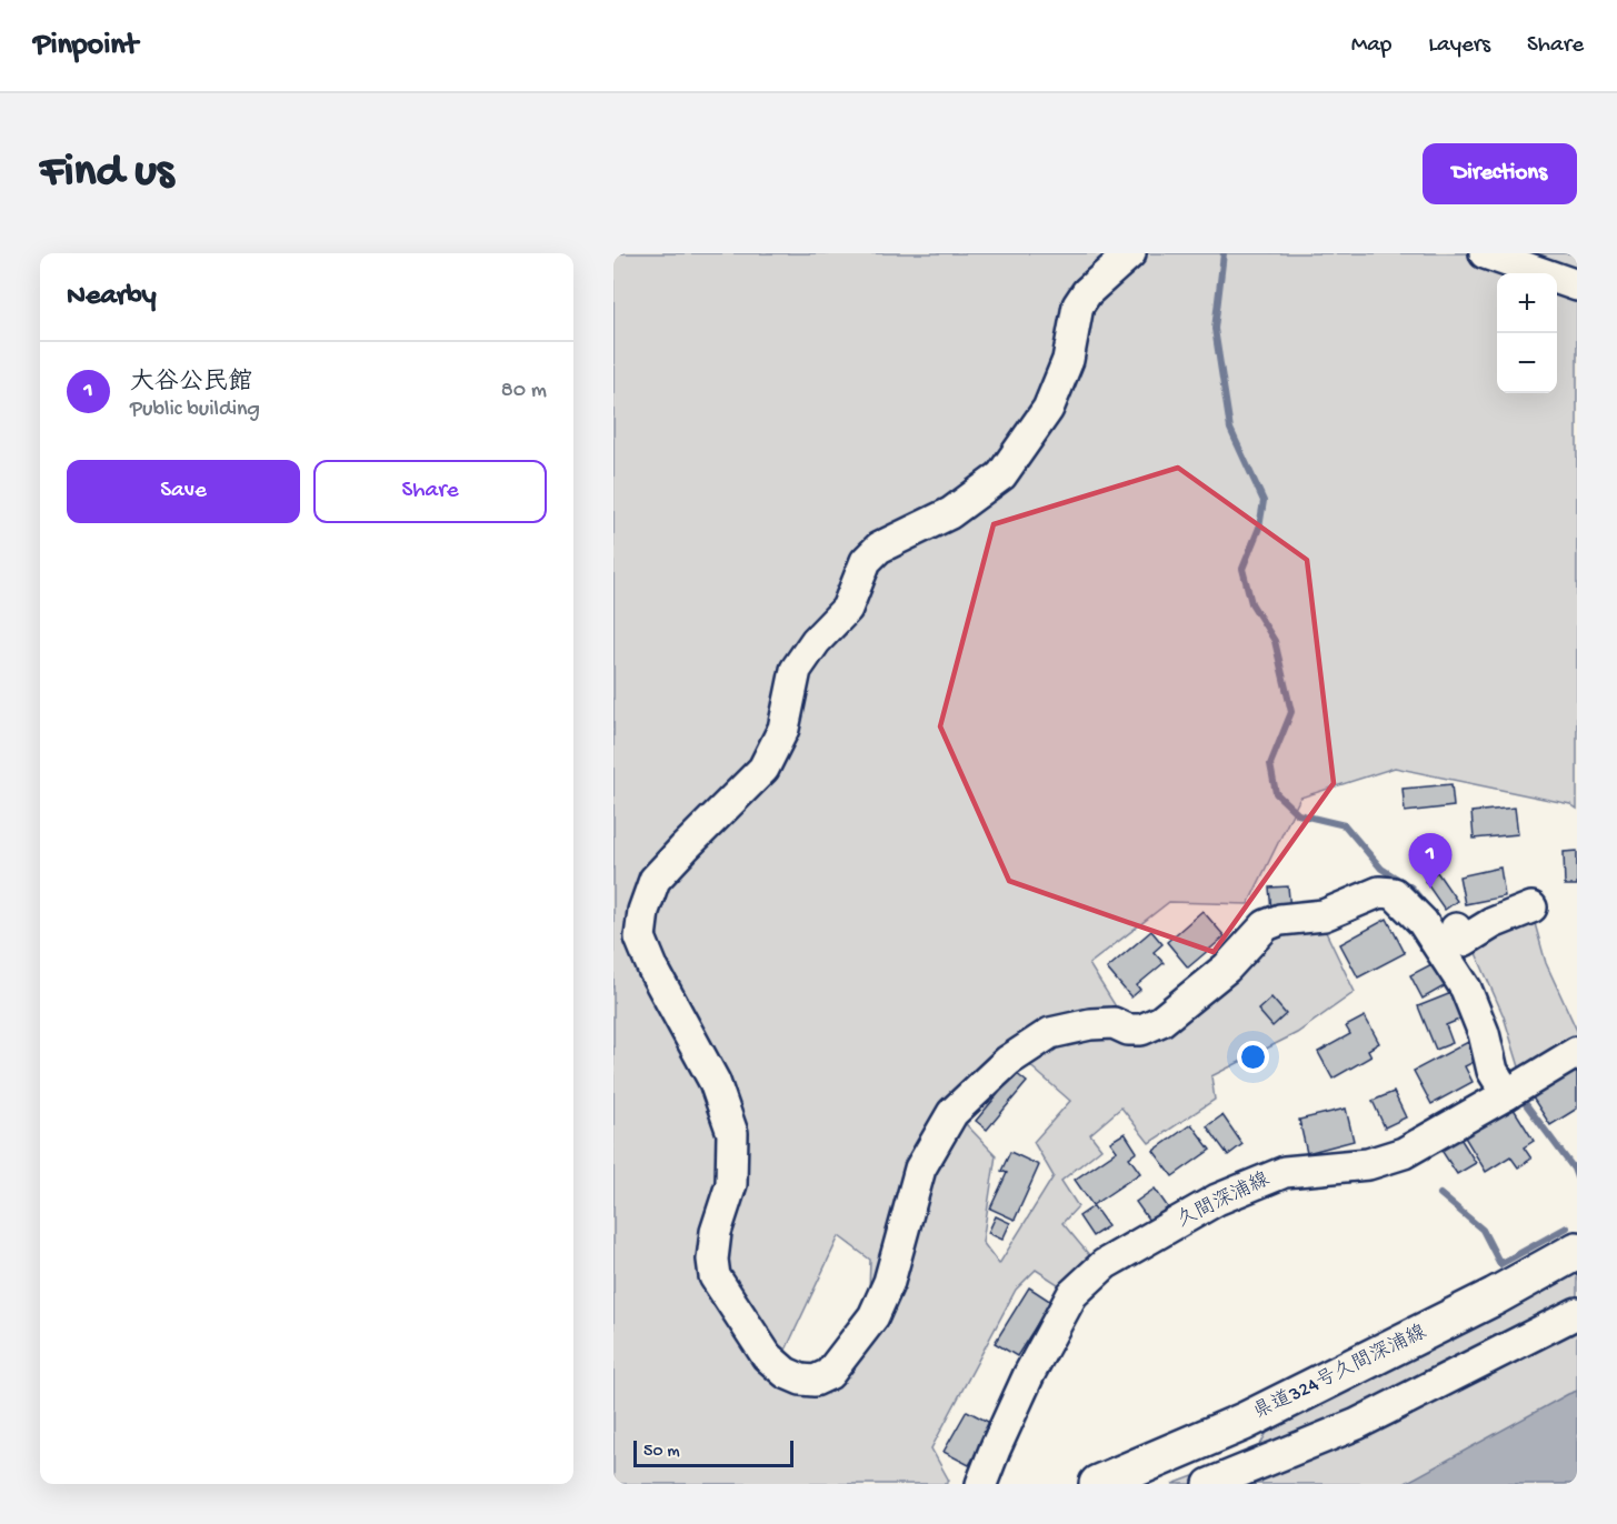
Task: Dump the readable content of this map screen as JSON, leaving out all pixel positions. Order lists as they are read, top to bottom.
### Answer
{
  "streets": {
    "main road": ["県道324号久間深浦線"],
    "street": ["久間深浦線"]
  },
  "scale_bar": "50 m",
  "page": {
    "header": "Pinpoint",
    "nav": ["Map", "Layers", "Share"],
    "buttons": [
      "Directions",
      ["Save", "Share"]
    ],
    "title": "Find us",
    "heading": "Nearby",
    "map_buttons": ["+", "−"],
    "list": [
      {
        "mark": "1",
        "name": "大谷公民館",
        "note": "Public building",
        "value": "80 m"
      }
    ],
    "pins": "1",
    "scale": "50 m"
  }
}
